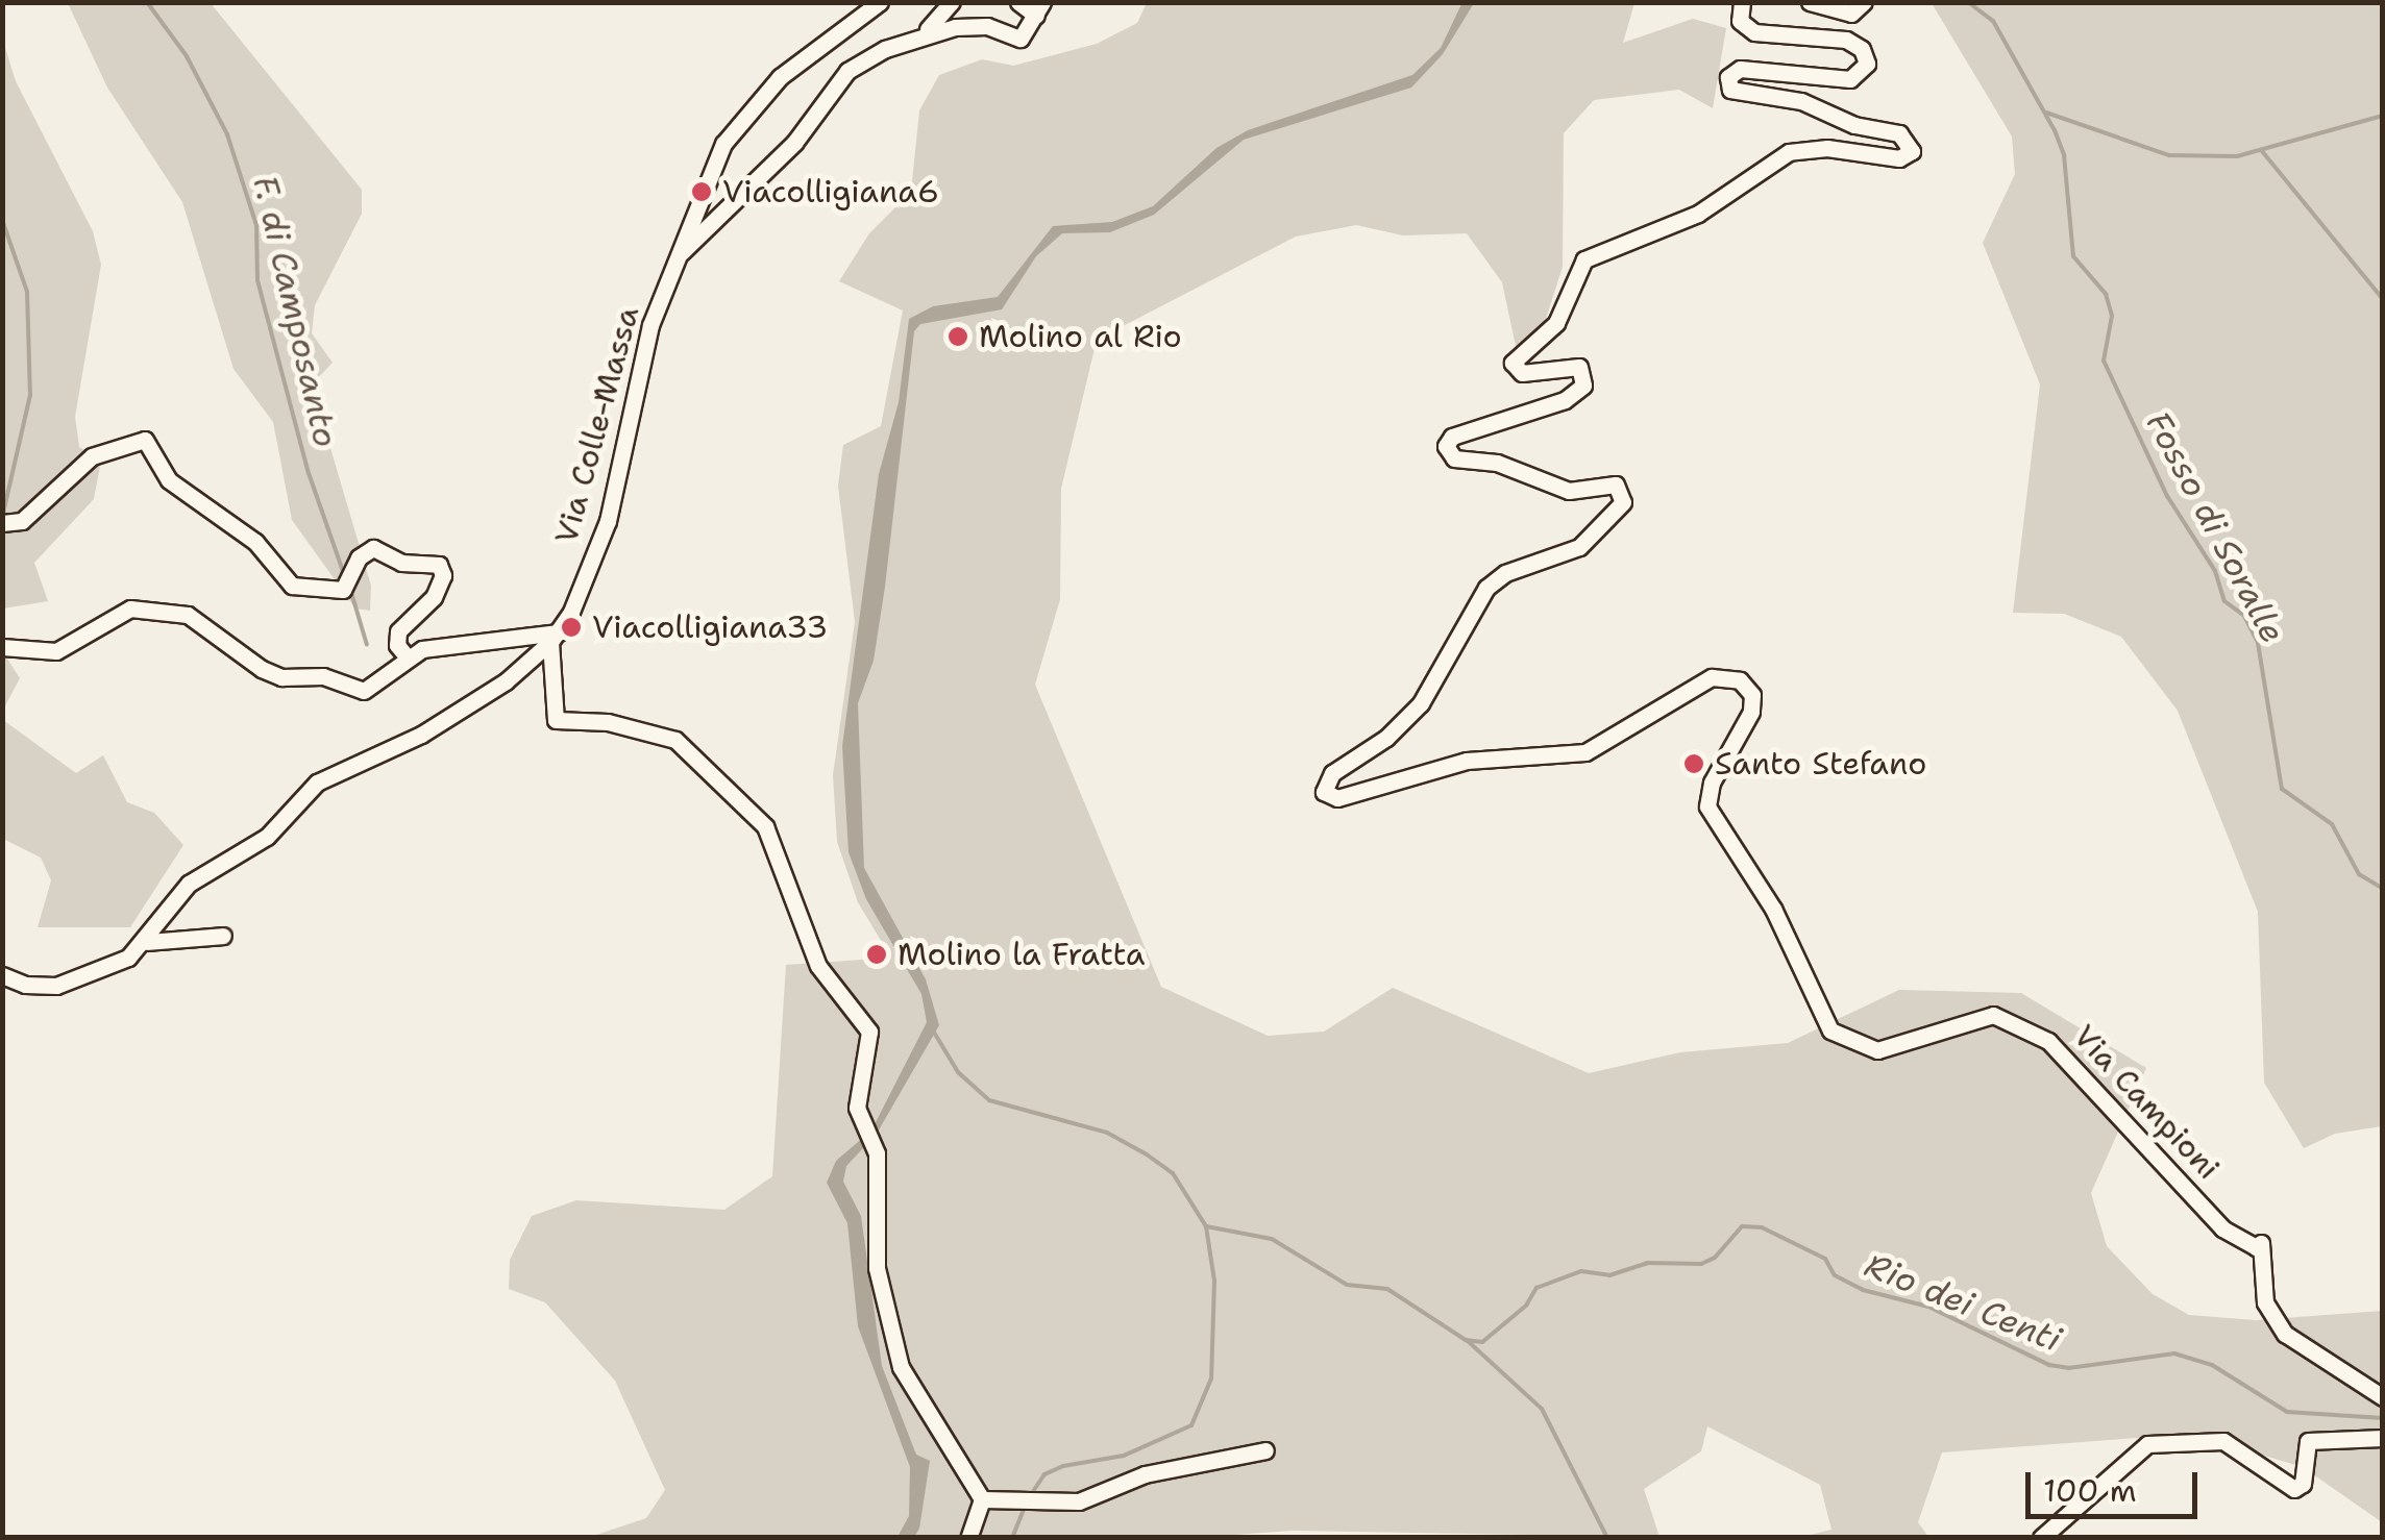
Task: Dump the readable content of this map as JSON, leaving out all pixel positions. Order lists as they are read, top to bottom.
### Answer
{
  "streets": {
    "street": ["Via Colle-Massa", "Via Campioni"]
  },
  "water": ["F. di Camposanto", "Fosso di Soralle", "Rio dei Centi"],
  "places": [
    "Viacolligiana6",
    "Molino al Rio",
    "Viacolligiana33",
    "Santo Stefano",
    "Molino la Fratta"
  ],
  "scale_bar": "100 m"
}
